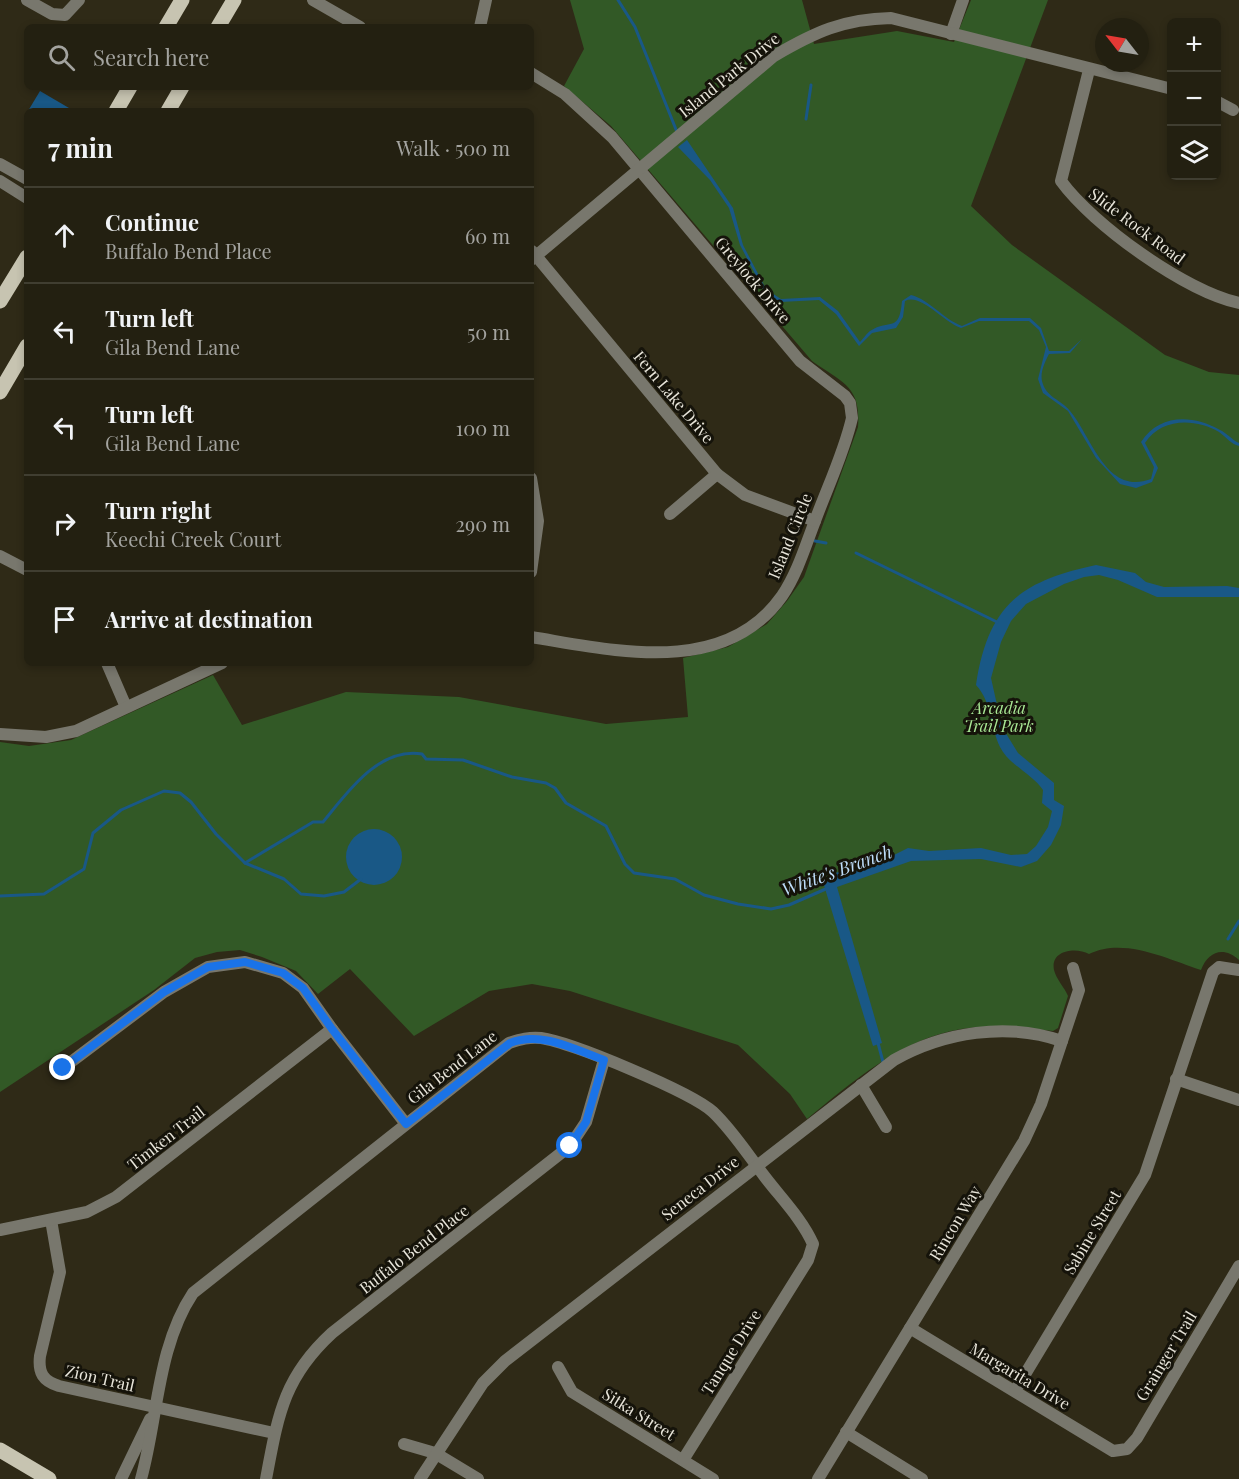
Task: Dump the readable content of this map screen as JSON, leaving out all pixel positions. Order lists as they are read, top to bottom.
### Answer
{
  "streets": {
    "street": [
      "Island Park Drive",
      "Slide Rock Road",
      "Greylock Drive",
      "Fern Lake Drive",
      "Island Circle",
      "Gila Bend Lane",
      "Timken Trail",
      "Seneca Drive",
      "Rincon Way",
      "Sabine Street",
      "Buffalo Bend Place",
      "Tanque Drive",
      "Grainger Trail",
      "Margarita Drive",
      "Zion Trail",
      "Sitka Street"
    ]
  },
  "crossings": [
    ["Island Park Drive", "Slide Rock Road"],
    ["Island Park Drive", "Greylock Drive"],
    ["Greylock Drive", "Island Circle"],
    ["Fern Lake Drive", "Island Circle"],
    ["Gila Bend Lane", "Seneca Drive"],
    ["Gila Bend Lane", "Buffalo Bend Place"],
    ["Gila Bend Lane", "Tanque Drive"],
    ["Gila Bend Lane", "Zion Trail"],
    ["Timken Trail", "Zion Trail"],
    ["Seneca Drive", "Rincon Way"],
    ["Rincon Way", "Margarita Drive"],
    ["Sabine Street", "Margarita Drive"],
    ["Buffalo Bend Place", "Zion Trail"],
    ["Tanque Drive", "Sitka Street"],
    ["Grainger Trail", "Margarita Drive"]
  ],
  "water": ["White's Branch"],
  "parks": ["Arcadia Trail Park"],
  "north": "top left",
  "page": {
    "map_buttons": ["+", "−"],
    "search": "Search here",
    "heading": ["7 min", "Walk · 500 m"],
    "list": [
      ["Continue", "Buffalo Bend Place", "60 m"],
      ["Turn left", "Gila Bend Lane", "50 m"],
      ["Turn left", "Gila Bend Lane", "100 m"],
      ["Turn right", "Keechi Creek Court", "290 m"],
      "Arrive at destination"
    ]
  }
}
